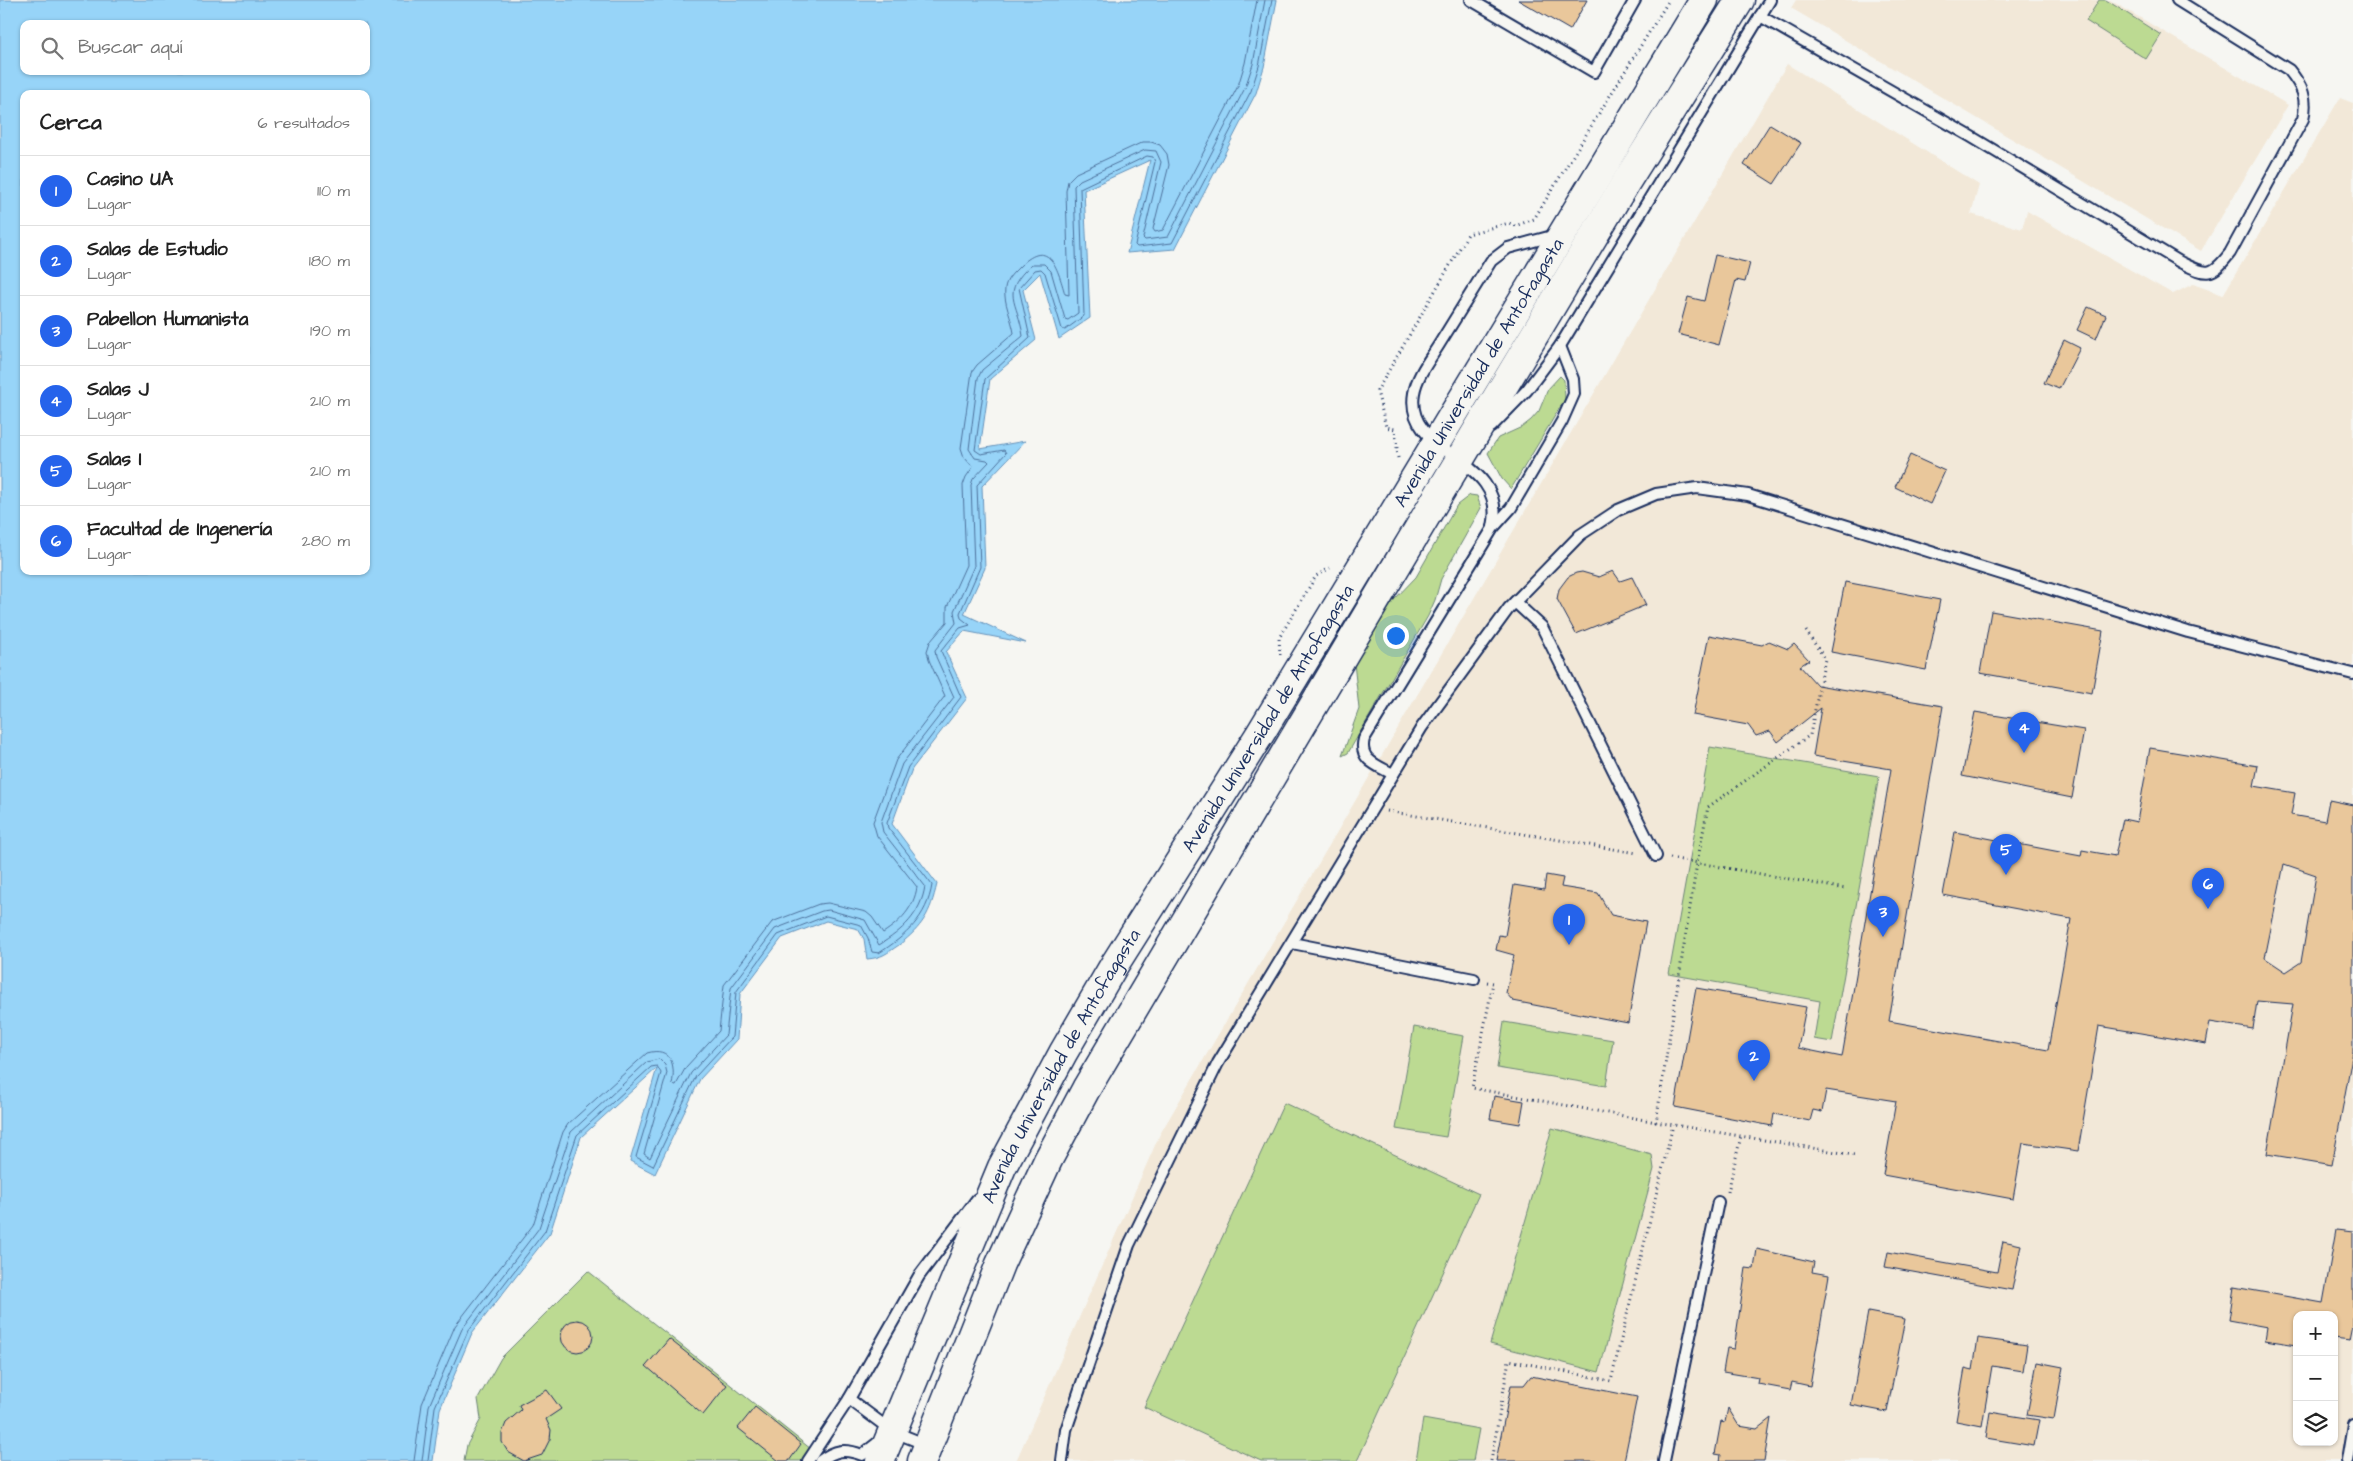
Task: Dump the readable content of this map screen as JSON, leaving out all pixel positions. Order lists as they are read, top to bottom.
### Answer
{
  "streets": {
    "main road": ["Avenida Universidad de Antofagasta"]
  },
  "page": {
    "search": "Buscar aquí",
    "heading": ["Cerca", "6 resultados"],
    "list": [
      {
        "mark": "1",
        "name": "Casino UA",
        "note": "Lugar",
        "value": "110 m"
      },
      {
        "mark": "2",
        "name": "Salas de Estudio",
        "note": "Lugar",
        "value": "180 m"
      },
      {
        "mark": "3",
        "name": "Pabellon Humanista",
        "note": "Lugar",
        "value": "190 m"
      },
      {
        "mark": "4",
        "name": "Salas J",
        "note": "Lugar",
        "value": "210 m"
      },
      {
        "mark": "5",
        "name": "Salas I",
        "note": "Lugar",
        "value": "210 m"
      },
      {
        "mark": "6",
        "name": "Facultad de Ingenería",
        "note": "Lugar",
        "value": "280 m"
      }
    ],
    "pins": [
      "4",
      "5",
      "6",
      "3",
      "1",
      "2"
    ],
    "map_buttons": ["+", "−"]
  }
}
